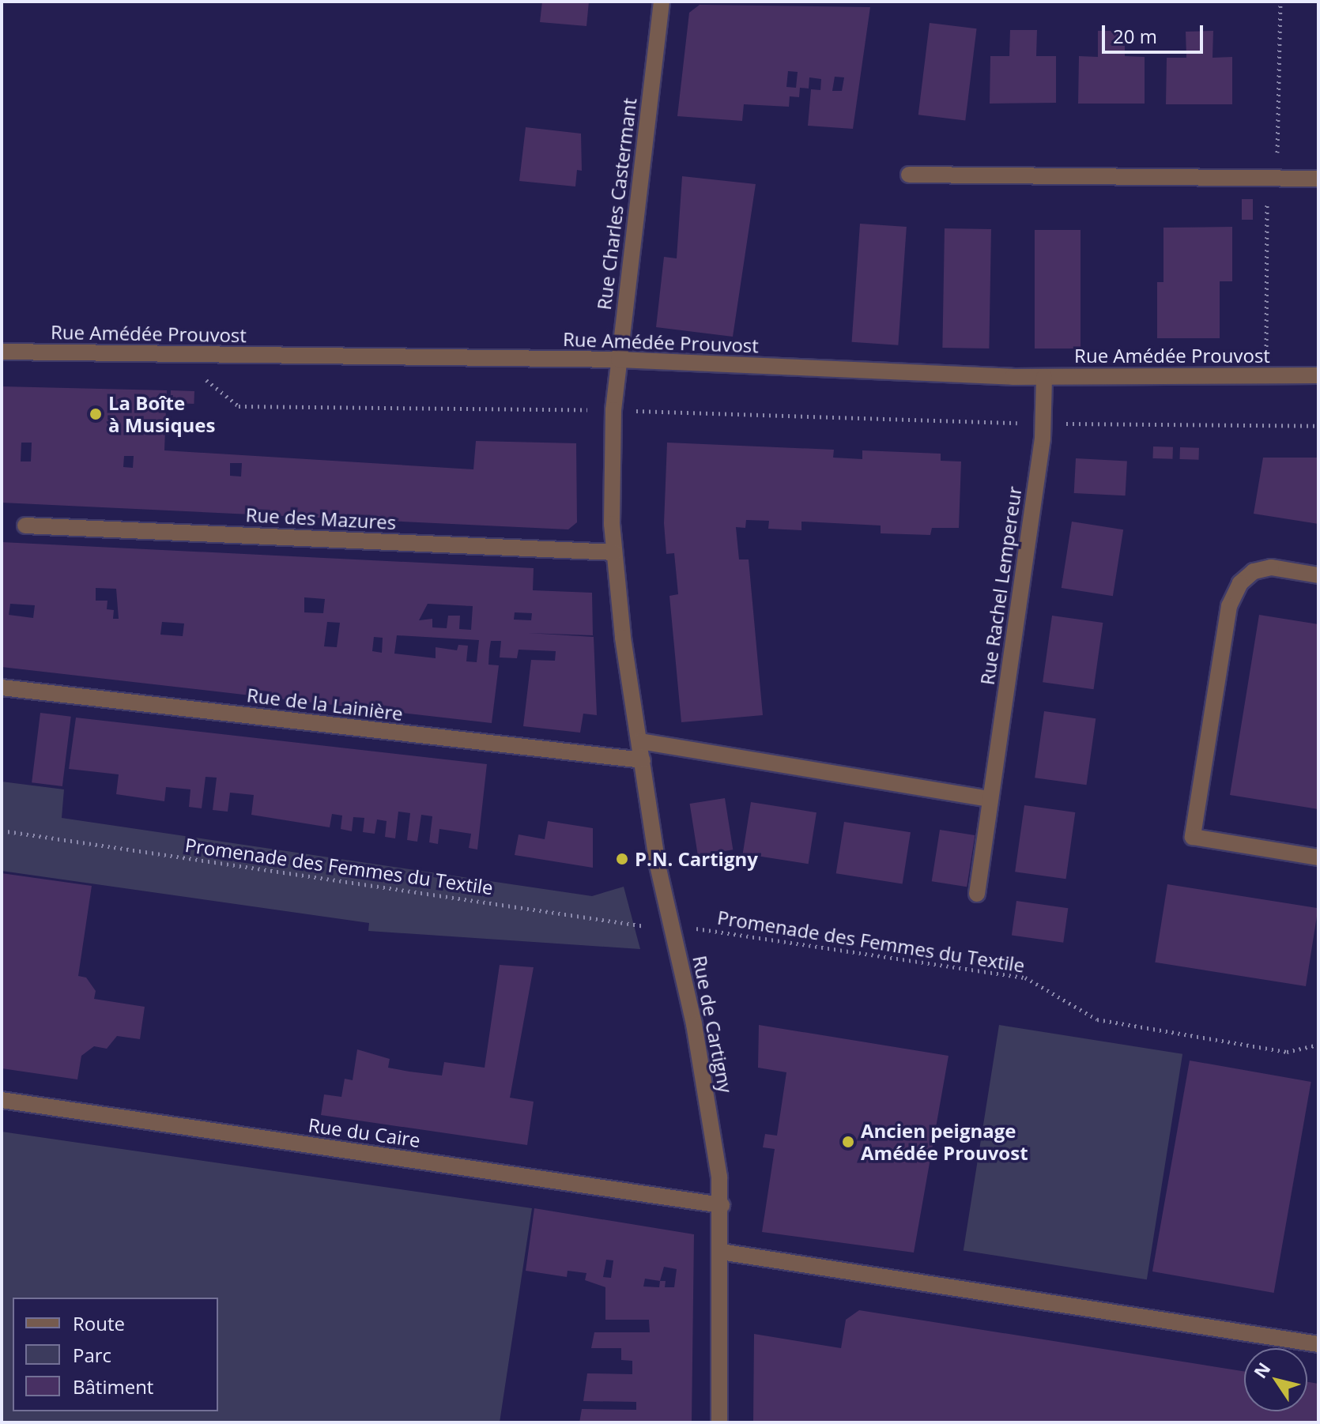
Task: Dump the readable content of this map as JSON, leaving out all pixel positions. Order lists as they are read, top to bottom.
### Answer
{
  "streets": {
    "street": [
      "Rue Charles Castermant",
      "Rue Amédée Prouvost",
      "Rue des Mazures",
      "Rue Rachel Lempereur",
      "Rue de la Lainière",
      "Rue de Cartigny",
      "Rue du Caire"
    ],
    "path": ["Promenade des Femmes du Textile"]
  },
  "crossings": [
    ["Rue Charles Castermant", "Rue Amédée Prouvost"],
    ["Rue Charles Castermant", "Rue des Mazures"],
    ["Rue Charles Castermant", "Rue de Cartigny"],
    ["Rue Amédée Prouvost", "Rue Rachel Lempereur"],
    ["Rue de la Lainière", "Rue de Cartigny"],
    ["Promenade des Femmes du Textile", "Rue de Cartigny"],
    ["Rue de Cartigny", "Rue du Caire"]
  ],
  "places": ["La Boîte à Musiques", "P.N. Cartigny", "Ancien peignage Amédée Prouvost"],
  "legend": ["Route", "Parc", "Bâtiment"],
  "scale_bar": "20 m",
  "north": "top left"
}
